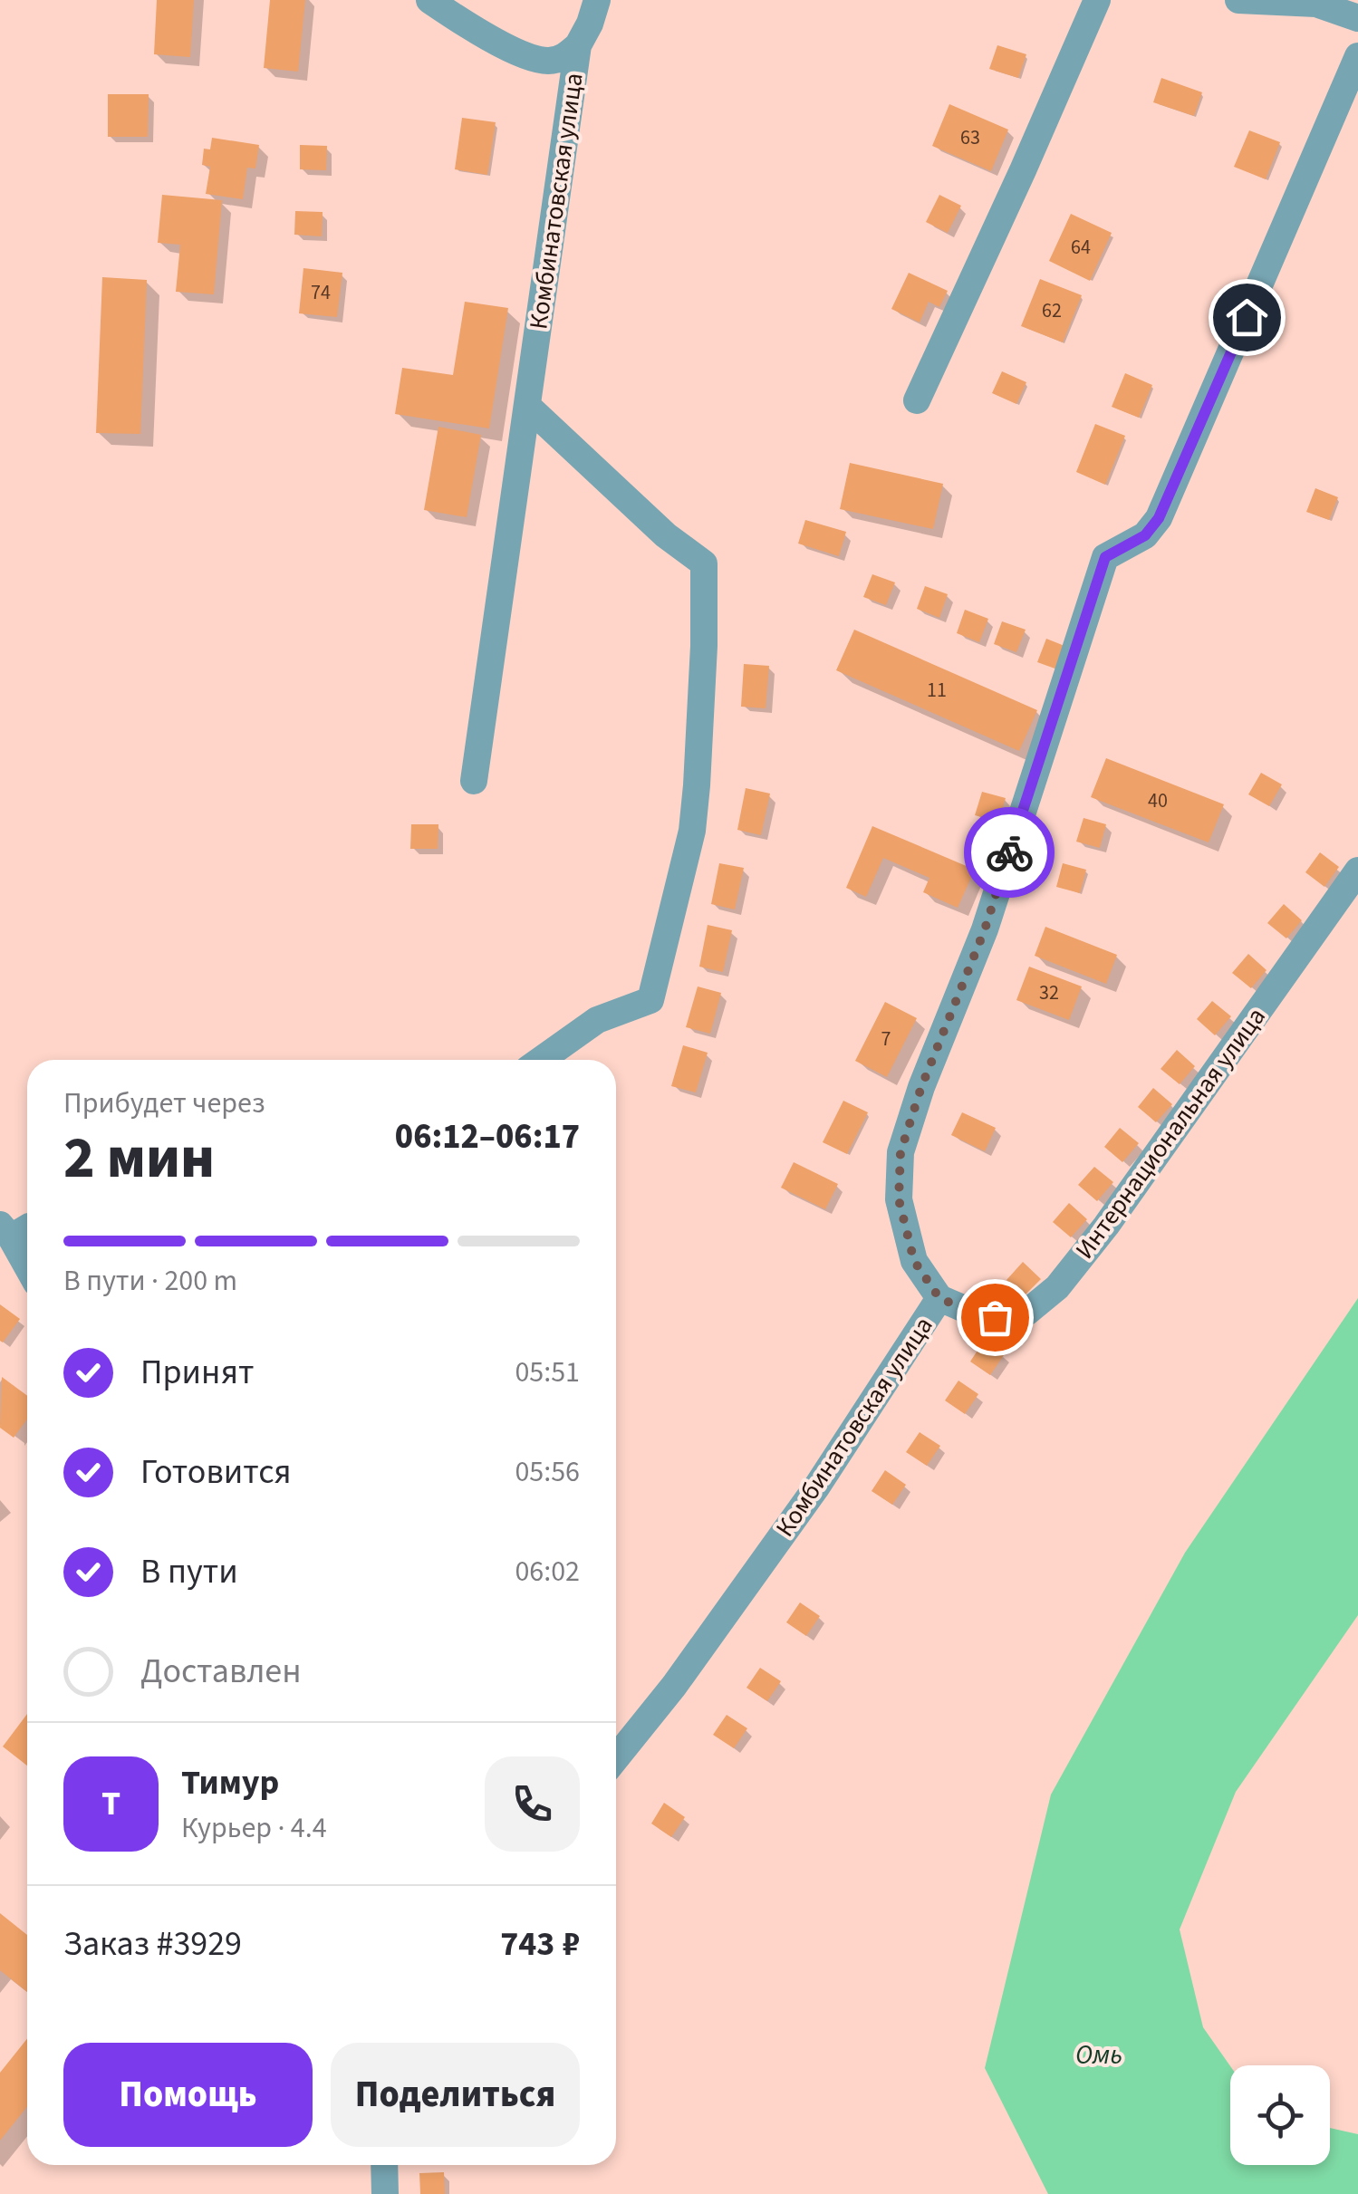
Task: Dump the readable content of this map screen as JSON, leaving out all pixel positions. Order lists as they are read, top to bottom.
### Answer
{
  "streets": {
    "street": ["Комбинатовская улица", "Интернациональная улица"]
  },
  "crossings": [
    ["Комбинатовская улица", "Интернациональная улица"]
  ],
  "water": ["Омь"],
  "house_numbers": [
    "63",
    "64",
    "74",
    "62",
    "11",
    "40",
    "32",
    "7"
  ],
  "page": {
    "heading": ["2 мин", "Прибудет через", "06:12–06:17"],
    "panel": [
      "Тимур",
      "Курьер · 4.4",
      "Заказ #3929",
      "743 ₽"
    ],
    "bar": "В пути · 200 m",
    "list": [
      ["Принят", "05:51"],
      ["Готовится", "05:56"],
      ["В пути", "06:02"],
      "Доставлен"
    ],
    "round": "Т",
    "buttons": ["Помощь", "Поделиться"]
  }
}
